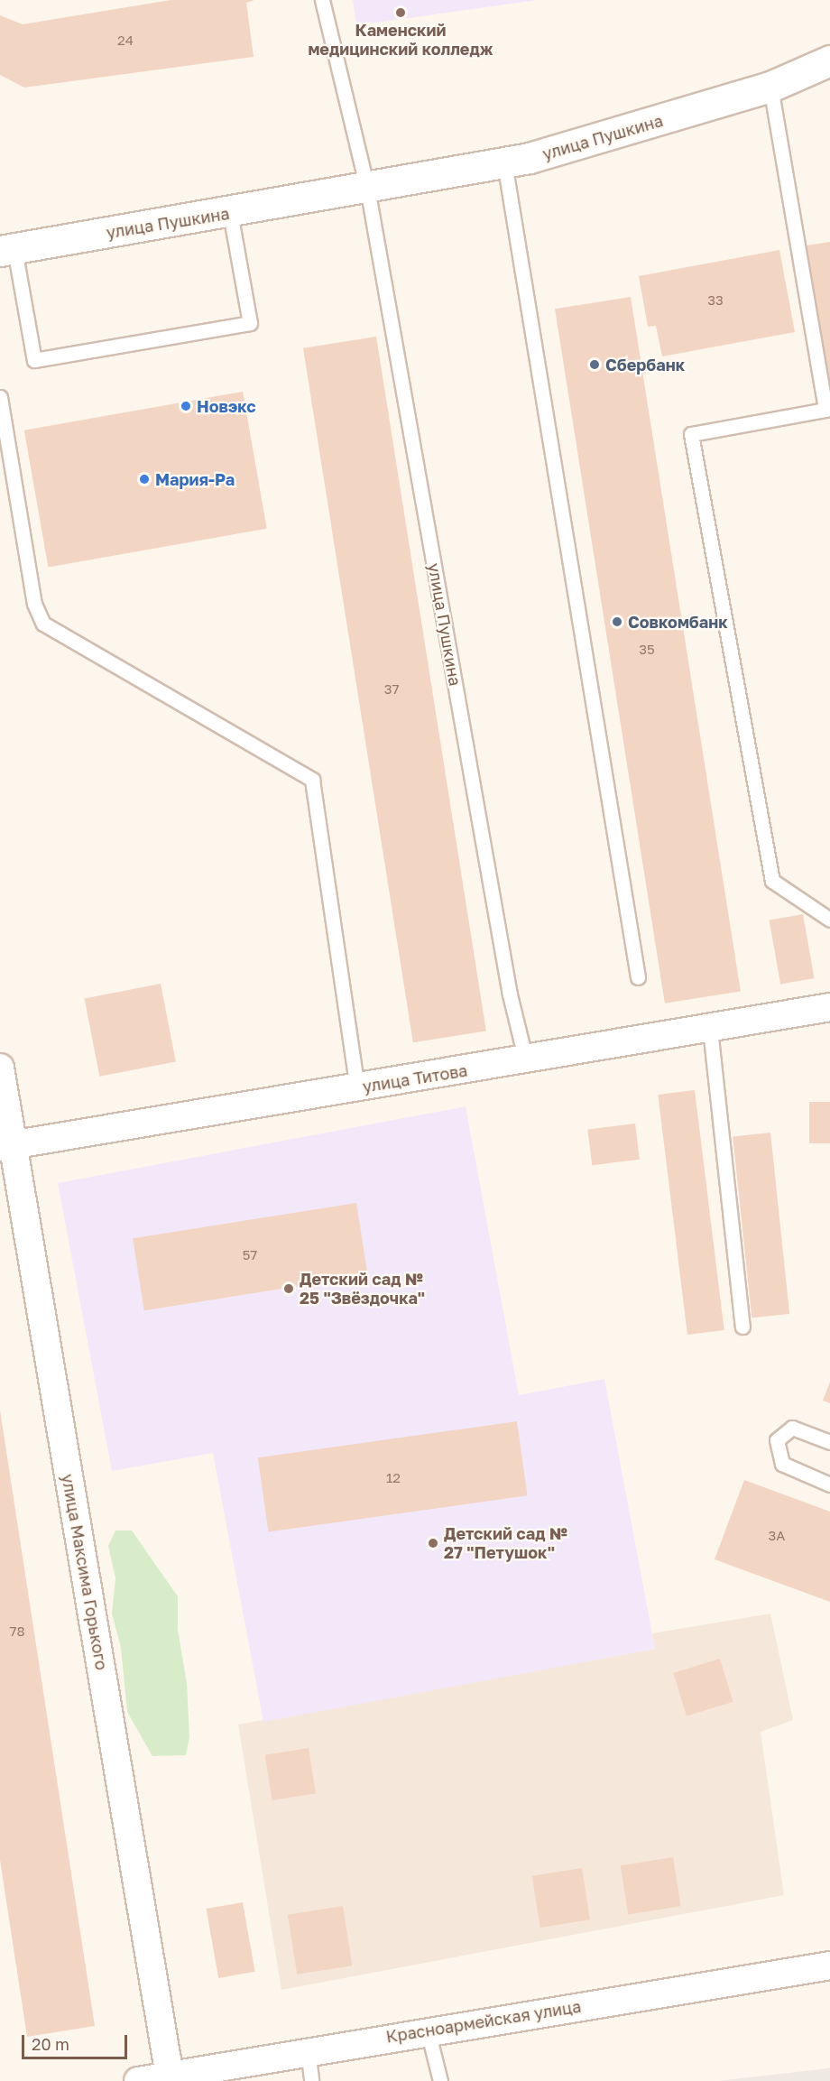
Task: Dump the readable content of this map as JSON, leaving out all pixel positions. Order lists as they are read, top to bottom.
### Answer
{
  "streets": {
    "street": [
      "улица Пушкина",
      "улица Титова",
      "улица Максима Горького",
      "Красноармейская улица"
    ]
  },
  "crossings": [
    ["улица Пушкина", "улица Титова"],
    ["улица Титова", "улица Максима Горького"],
    ["улица Максима Горького", "Красноармейская улица"]
  ],
  "places": [
    "Каменский медицинский колледж",
    "Сбербанк",
    "Новэкс",
    "Мария-Ра",
    "Совкомбанк",
    "Детский сад № 25 \"Звёздочка\"",
    "Детский сад № 27 \"Петушок\""
  ],
  "house_numbers": [
    "24",
    "33",
    "35",
    "37",
    "57",
    "12",
    "3А",
    "78"
  ],
  "scale_bar": "20 m"
}
